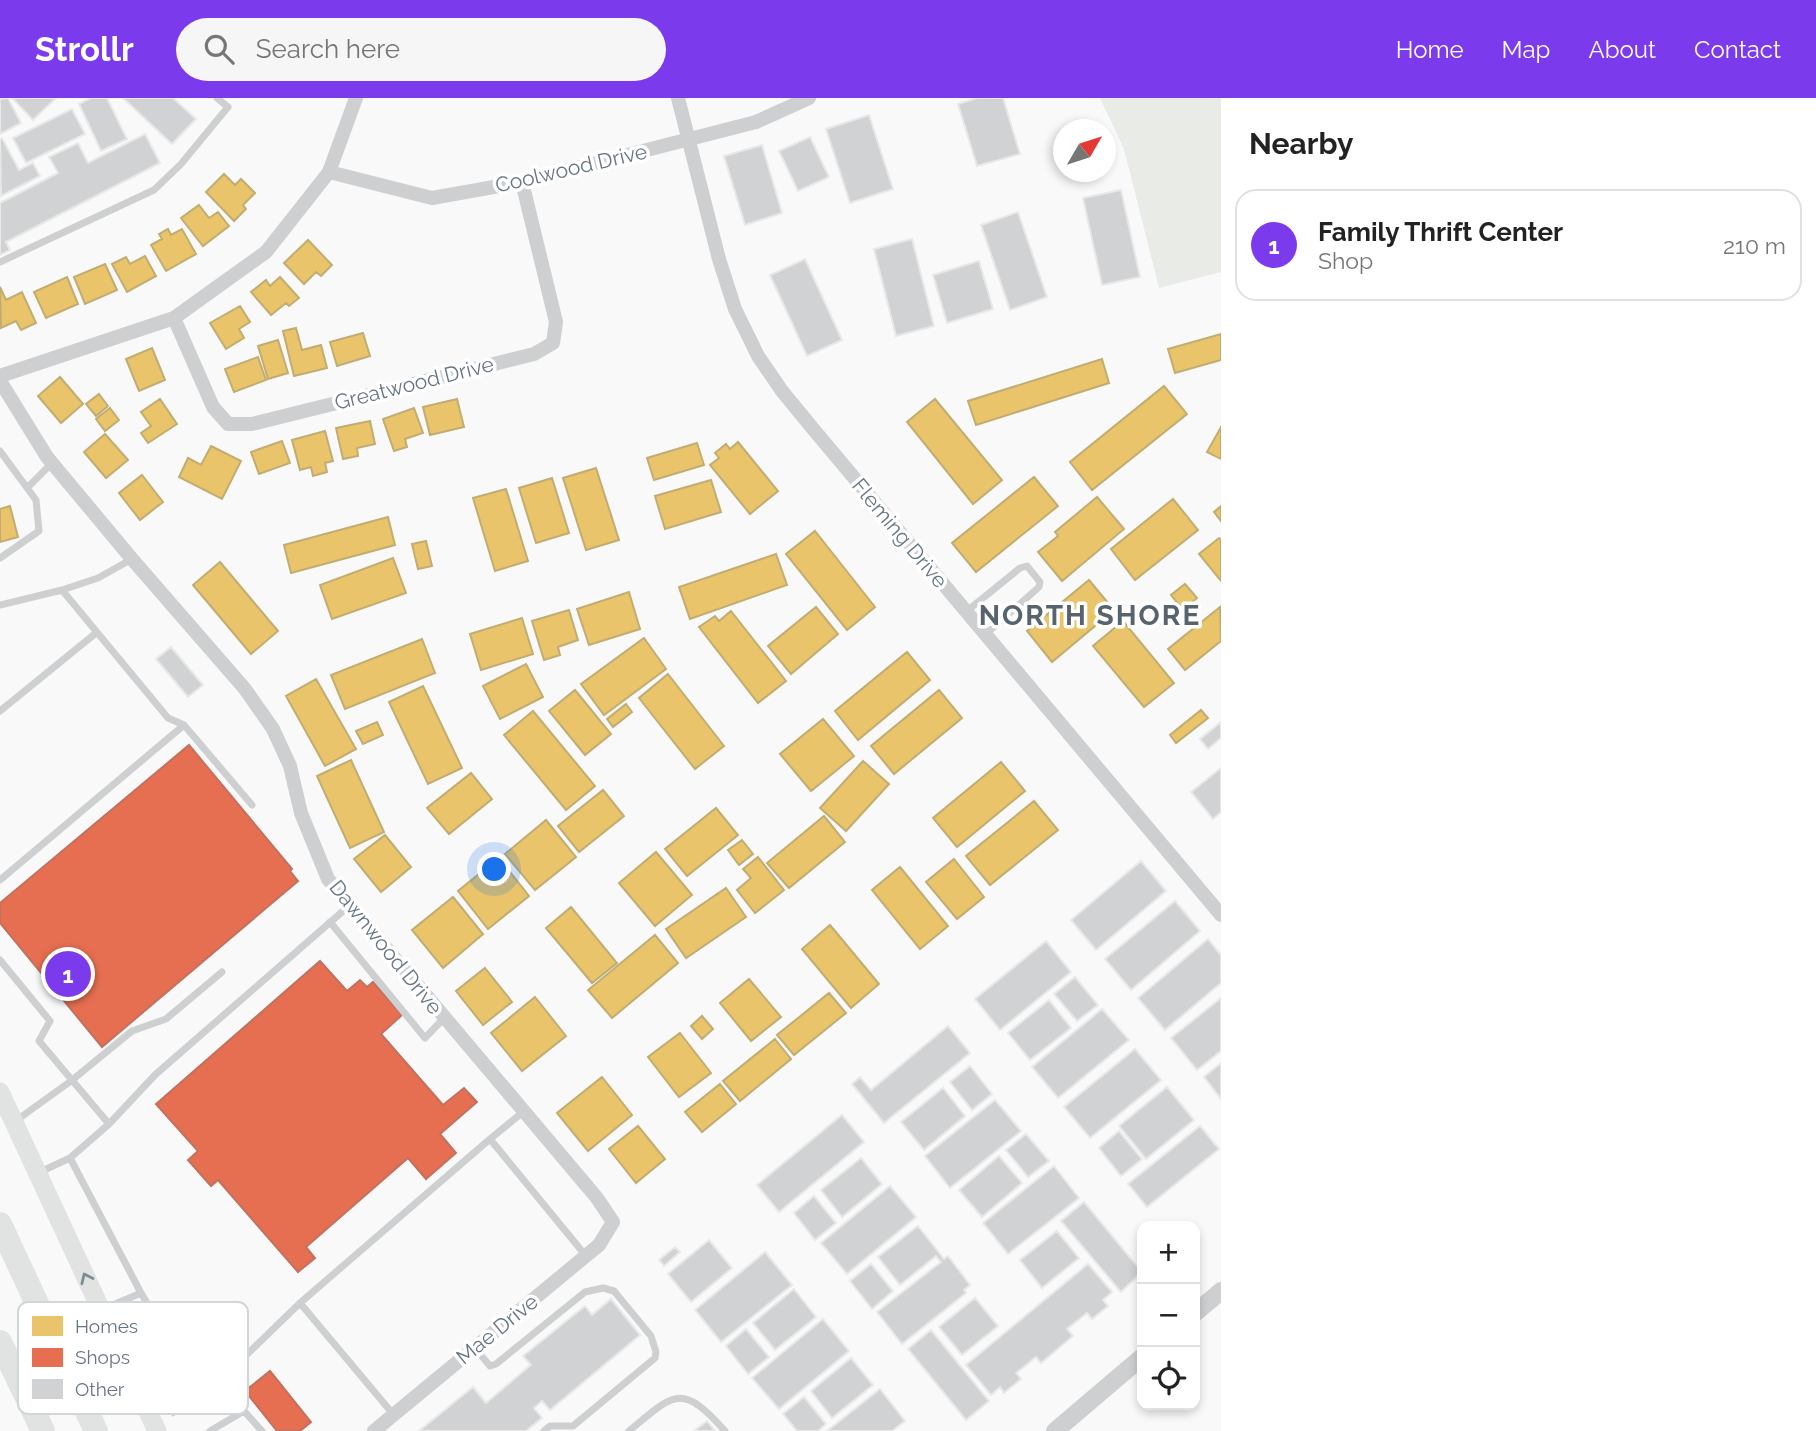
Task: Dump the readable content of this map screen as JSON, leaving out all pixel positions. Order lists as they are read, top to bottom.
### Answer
{
  "streets": {
    "street": [
      "Coolwood Drive",
      "Greatwood Drive",
      "Fleming Drive",
      "Dawnwood Drive",
      "Mae Drive"
    ]
  },
  "crossings": [
    ["Coolwood Drive", "Greatwood Drive"],
    ["Coolwood Drive", "Fleming Drive"],
    ["Dawnwood Drive", "Mae Drive"]
  ],
  "districts": ["NORTH SHORE"],
  "legend": ["Homes", "Shops", "Other"],
  "north": "top right",
  "page": {
    "header": "Strollr",
    "search": "Search here",
    "nav": [
      "Home",
      "Map",
      "About",
      "Contact"
    ],
    "heading": "Nearby",
    "list": [
      {
        "mark": "1",
        "name": "Family Thrift Center",
        "note": "Shop",
        "value": "210 m"
      }
    ],
    "pins": "1",
    "map_buttons": ["+", "−"]
  }
}
